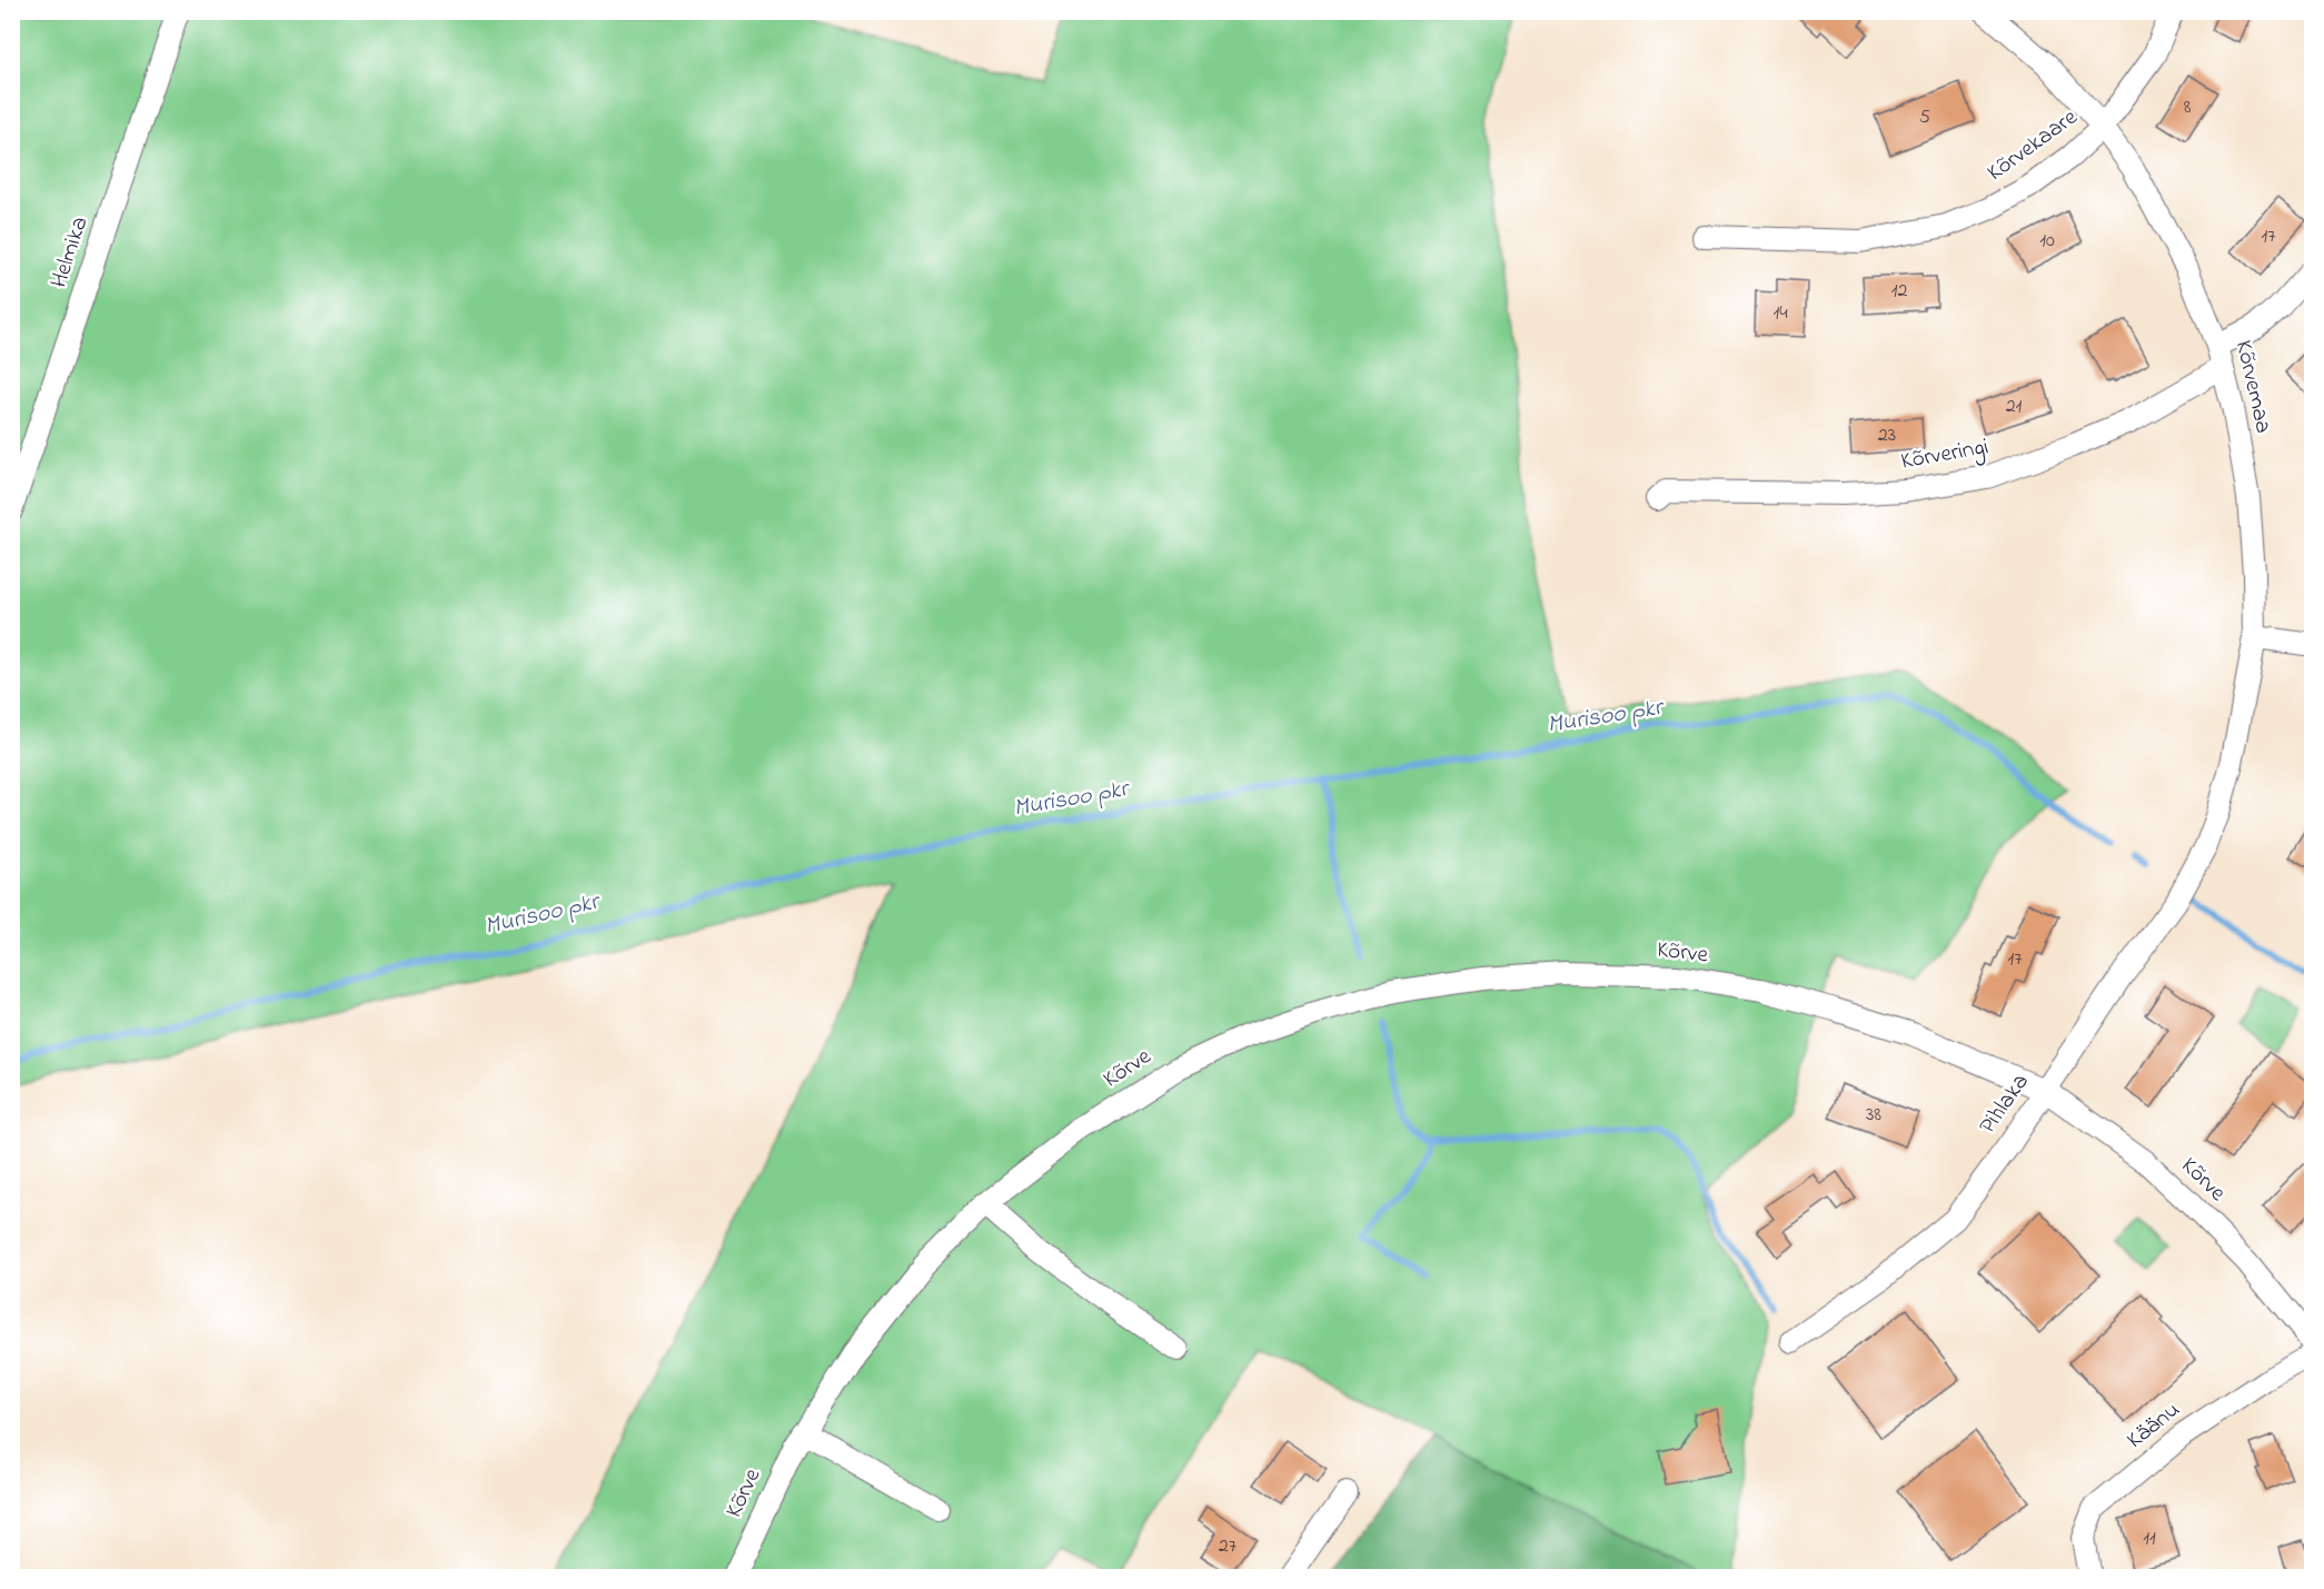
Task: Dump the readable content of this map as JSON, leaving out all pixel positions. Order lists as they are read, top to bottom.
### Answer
{
  "streets": {
    "street": [
      "Kõrvekaare",
      "Helmika",
      "Kõrvemaa",
      "Kõrveringi",
      "Kõrve",
      "Pihlaka",
      "Käänu"
    ]
  },
  "crossings": [
    ["Kõrvekaare", "Kõrvemaa"],
    ["Kõrvemaa", "Kõrveringi"],
    ["Kõrvemaa", "Pihlaka"],
    ["Kõrve", "Pihlaka"]
  ],
  "water": ["Murisoo pkr"],
  "house_numbers": [
    "8",
    "5",
    "17",
    "10",
    "12",
    "14",
    "21",
    "23",
    "17",
    "38",
    "11",
    "27"
  ]
}
